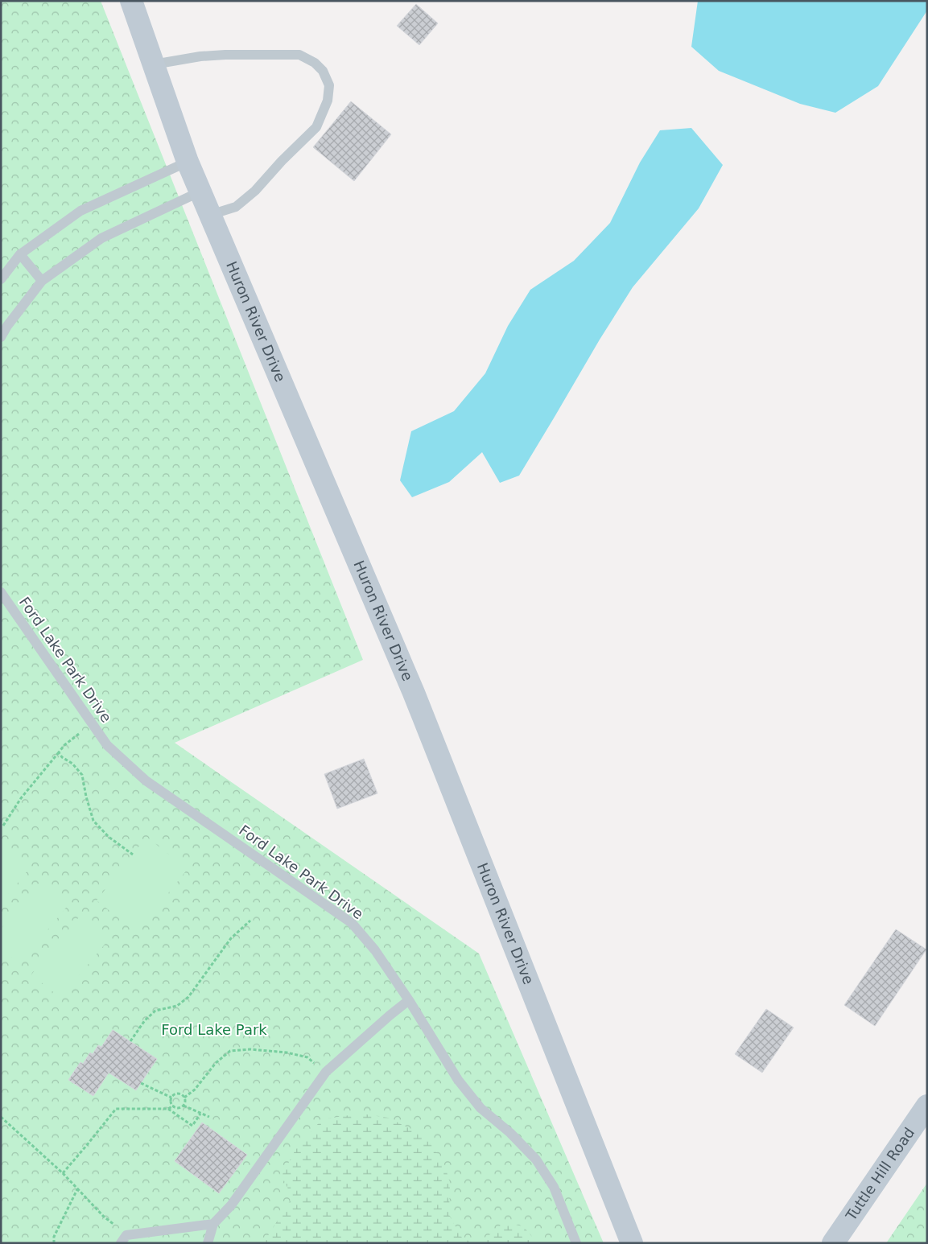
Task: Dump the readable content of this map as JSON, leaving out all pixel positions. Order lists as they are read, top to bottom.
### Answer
{
  "streets": {
    "main road": ["Huron River Drive", "Tuttle Hill Road"],
    "lane": ["Ford Lake Park Drive"]
  },
  "parks": ["Ford Lake Park"]
}
